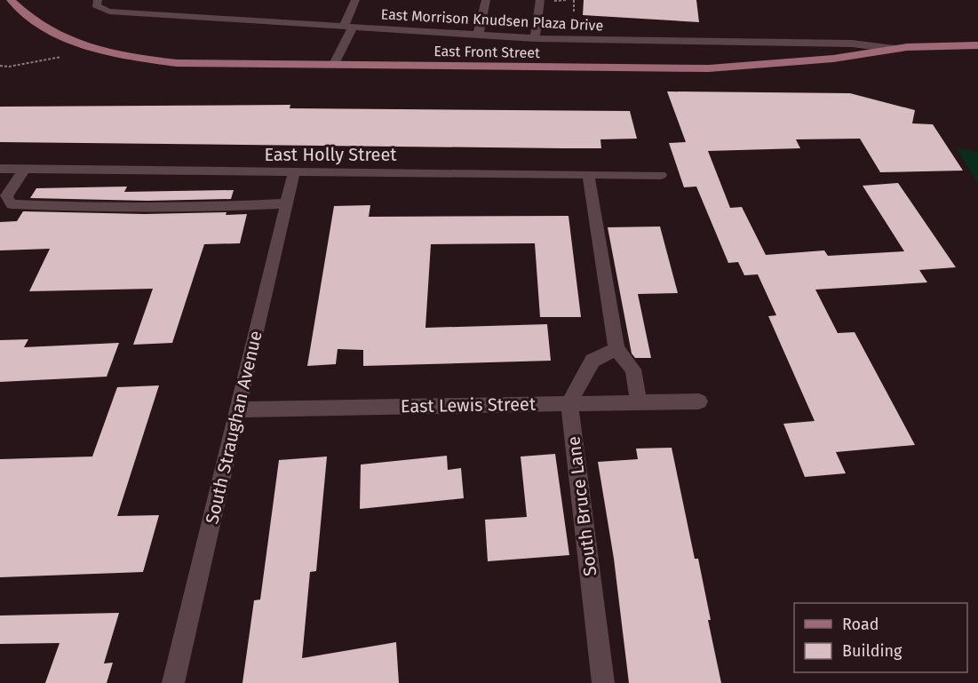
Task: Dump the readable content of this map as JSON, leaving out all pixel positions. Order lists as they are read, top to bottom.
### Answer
{
  "streets": {
    "main road": ["East Front Street"],
    "street": [
      "East Morrison Knudsen Plaza Drive",
      "East Holly Street",
      "East Lewis Street",
      "South Straughan Avenue",
      "South Bruce Lane"
    ]
  },
  "crossings": [
    ["East Morrison Knudsen Plaza Drive", "East Front Street"],
    ["East Holly Street", "South Straughan Avenue"],
    ["East Lewis Street", "South Straughan Avenue"],
    ["East Lewis Street", "South Bruce Lane"]
  ],
  "legend": ["Road", "Building"]
}
